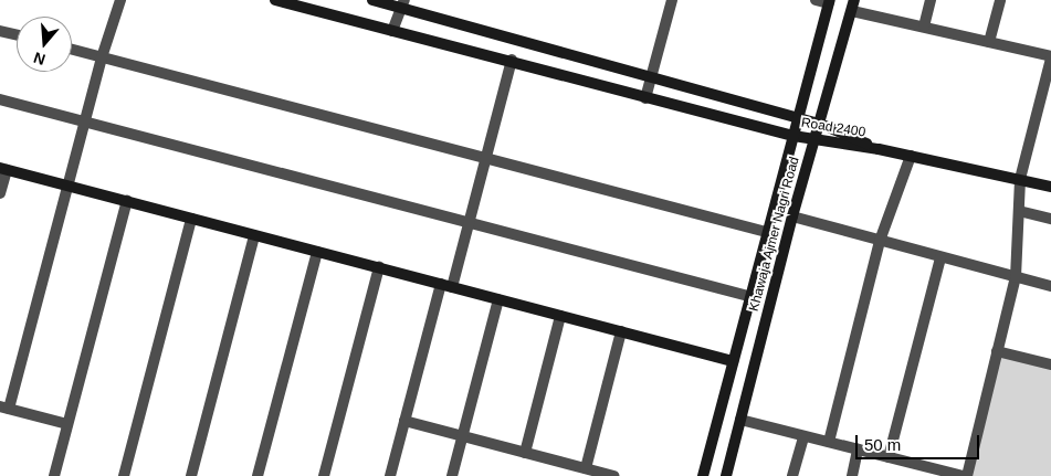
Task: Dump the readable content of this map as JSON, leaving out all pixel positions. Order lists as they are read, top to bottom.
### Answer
{
  "streets": {
    "main road": ["Road 2400", "Khawaja Ajmer Nagri Road"]
  },
  "crossings": [
    ["Road 2400", "Khawaja Ajmer Nagri Road"]
  ],
  "scale_bar": "50 m",
  "north": "bottom"
}
